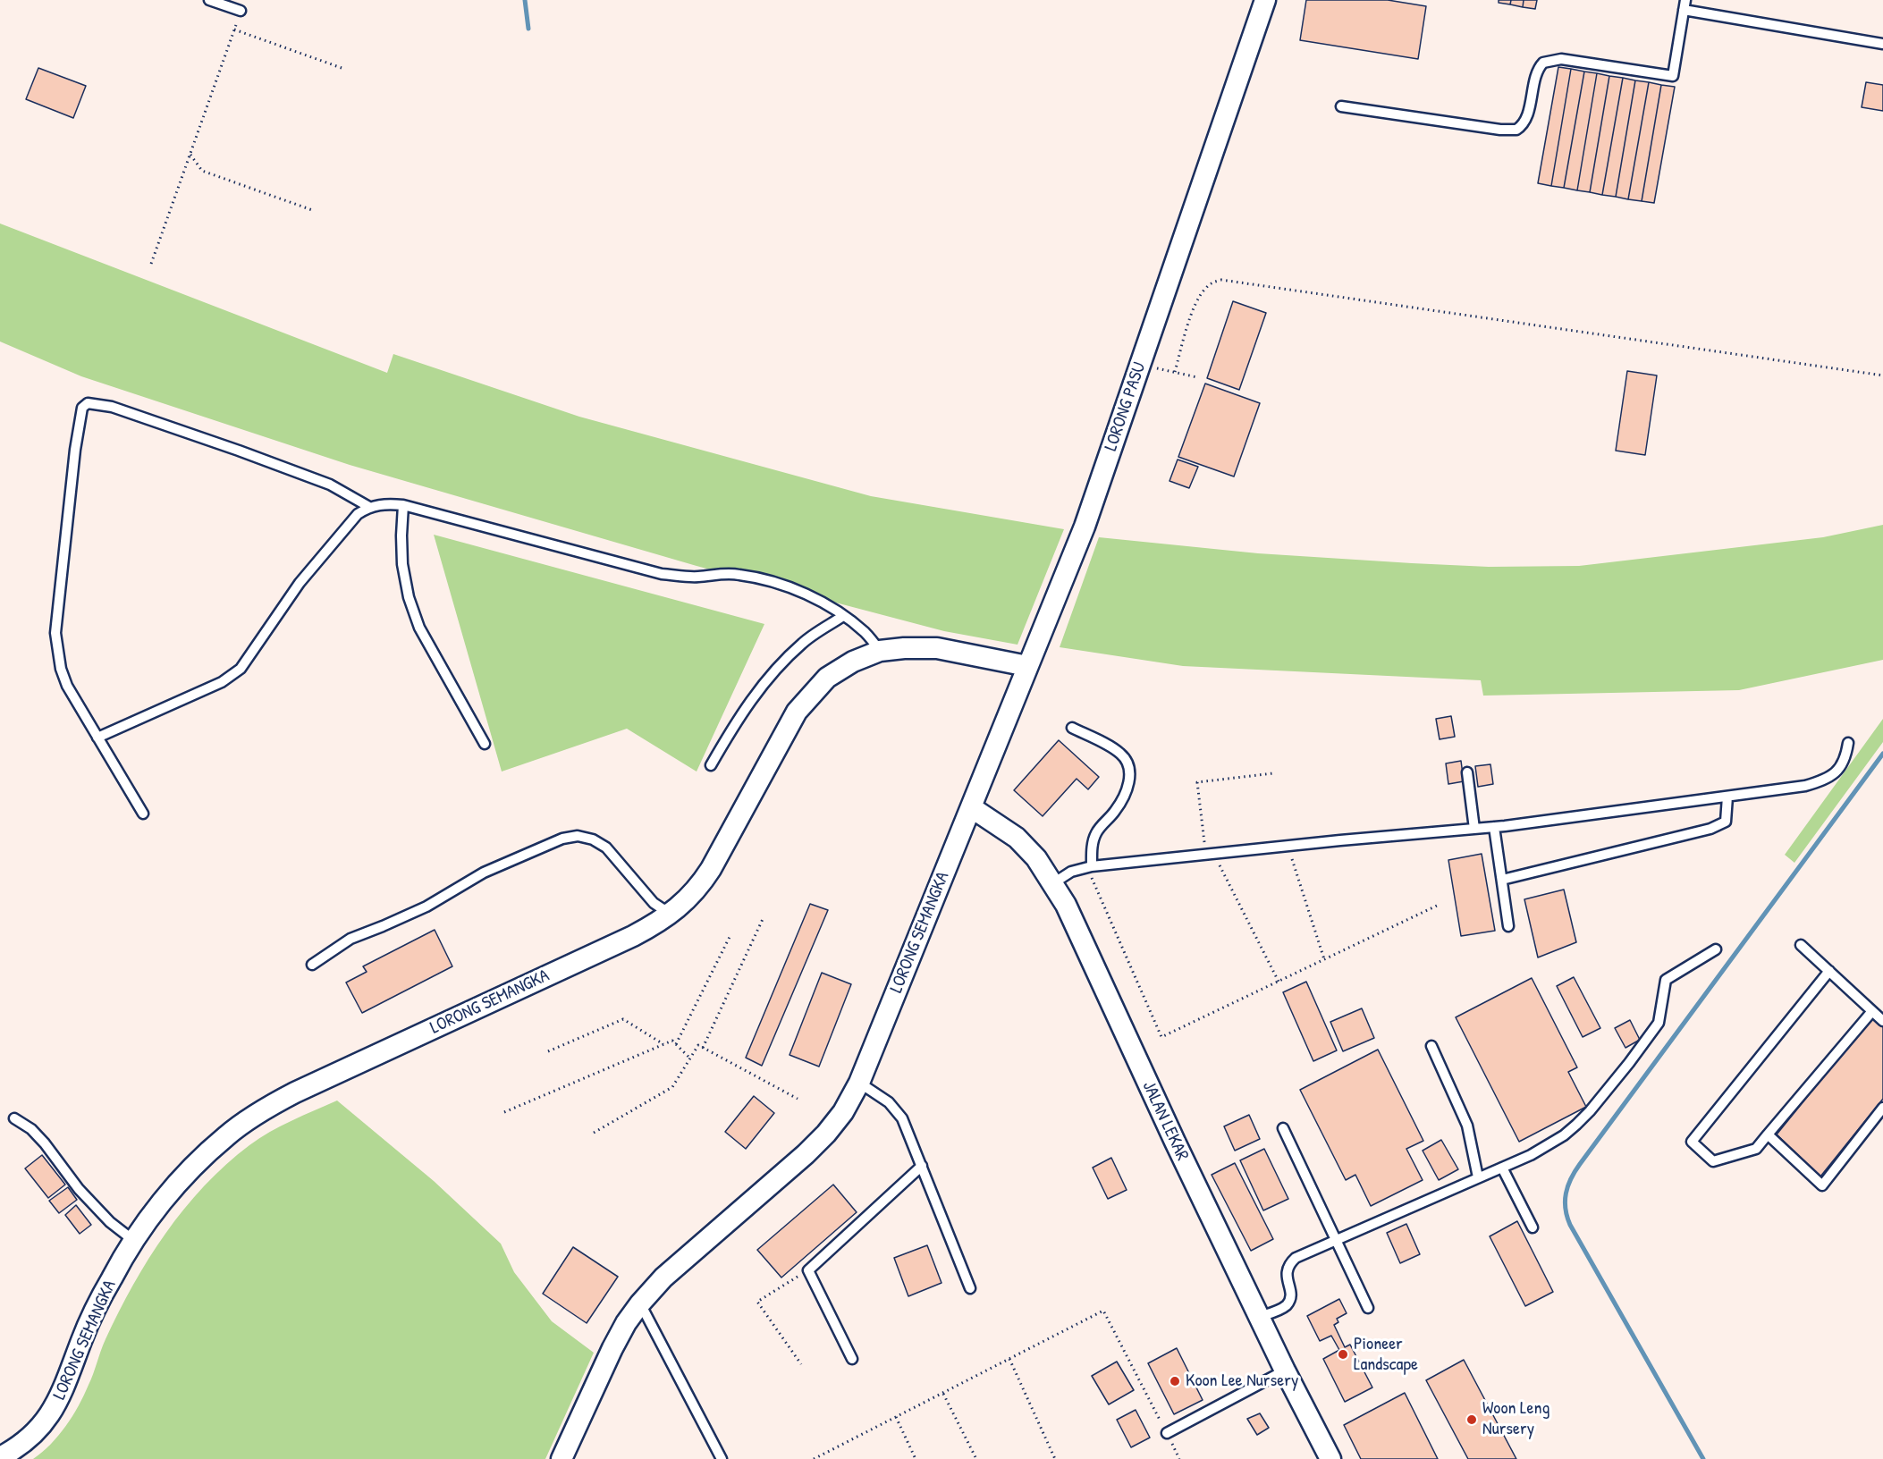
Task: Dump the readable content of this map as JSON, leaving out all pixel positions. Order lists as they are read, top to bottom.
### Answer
{
  "streets": {
    "street": ["LORONG PASU", "LORONG SEMANGKA", "JALAN LEKAR"]
  },
  "crossings": [
    ["LORONG PASU", "LORONG SEMANGKA"],
    ["LORONG PASU", "JALAN LEKAR"],
    ["LORONG SEMANGKA", "JALAN LEKAR"]
  ],
  "places": ["Pioneer Landscape", "Koon Lee Nursery", "Woon Leng Nursery"]
}
